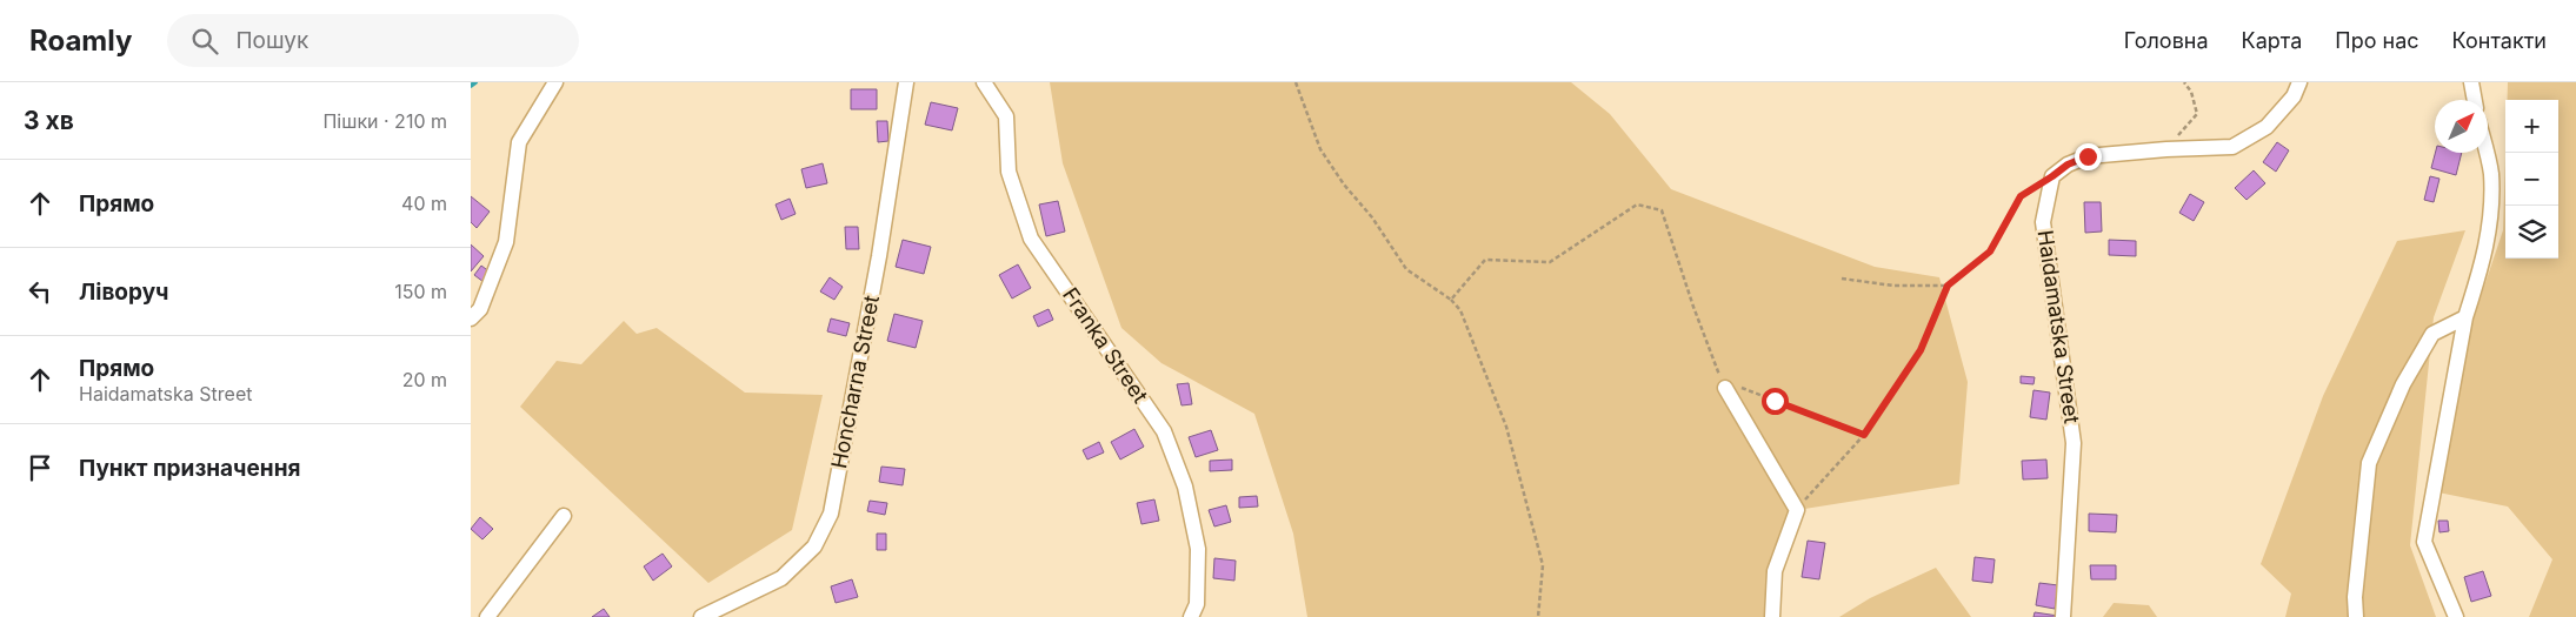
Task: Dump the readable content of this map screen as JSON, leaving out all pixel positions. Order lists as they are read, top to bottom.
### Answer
{
  "streets": {
    "street": ["Haidamatska Street", "Franka Street", "Honcharna Street"]
  },
  "north": "top right",
  "page": {
    "header": "Roamly",
    "search": "Пошук",
    "nav": [
      "Головна",
      "Карта",
      "Про нас",
      "Контакти"
    ],
    "heading": ["3 хв", "Пішки · 210 m"],
    "map_buttons": ["+", "−"],
    "list": [
      ["Прямо", "40 m"],
      ["Ліворуч", "150 m"],
      ["Прямо", "Haidamatska Street", "20 m"],
      "Пункт призначення"
    ]
  }
}
